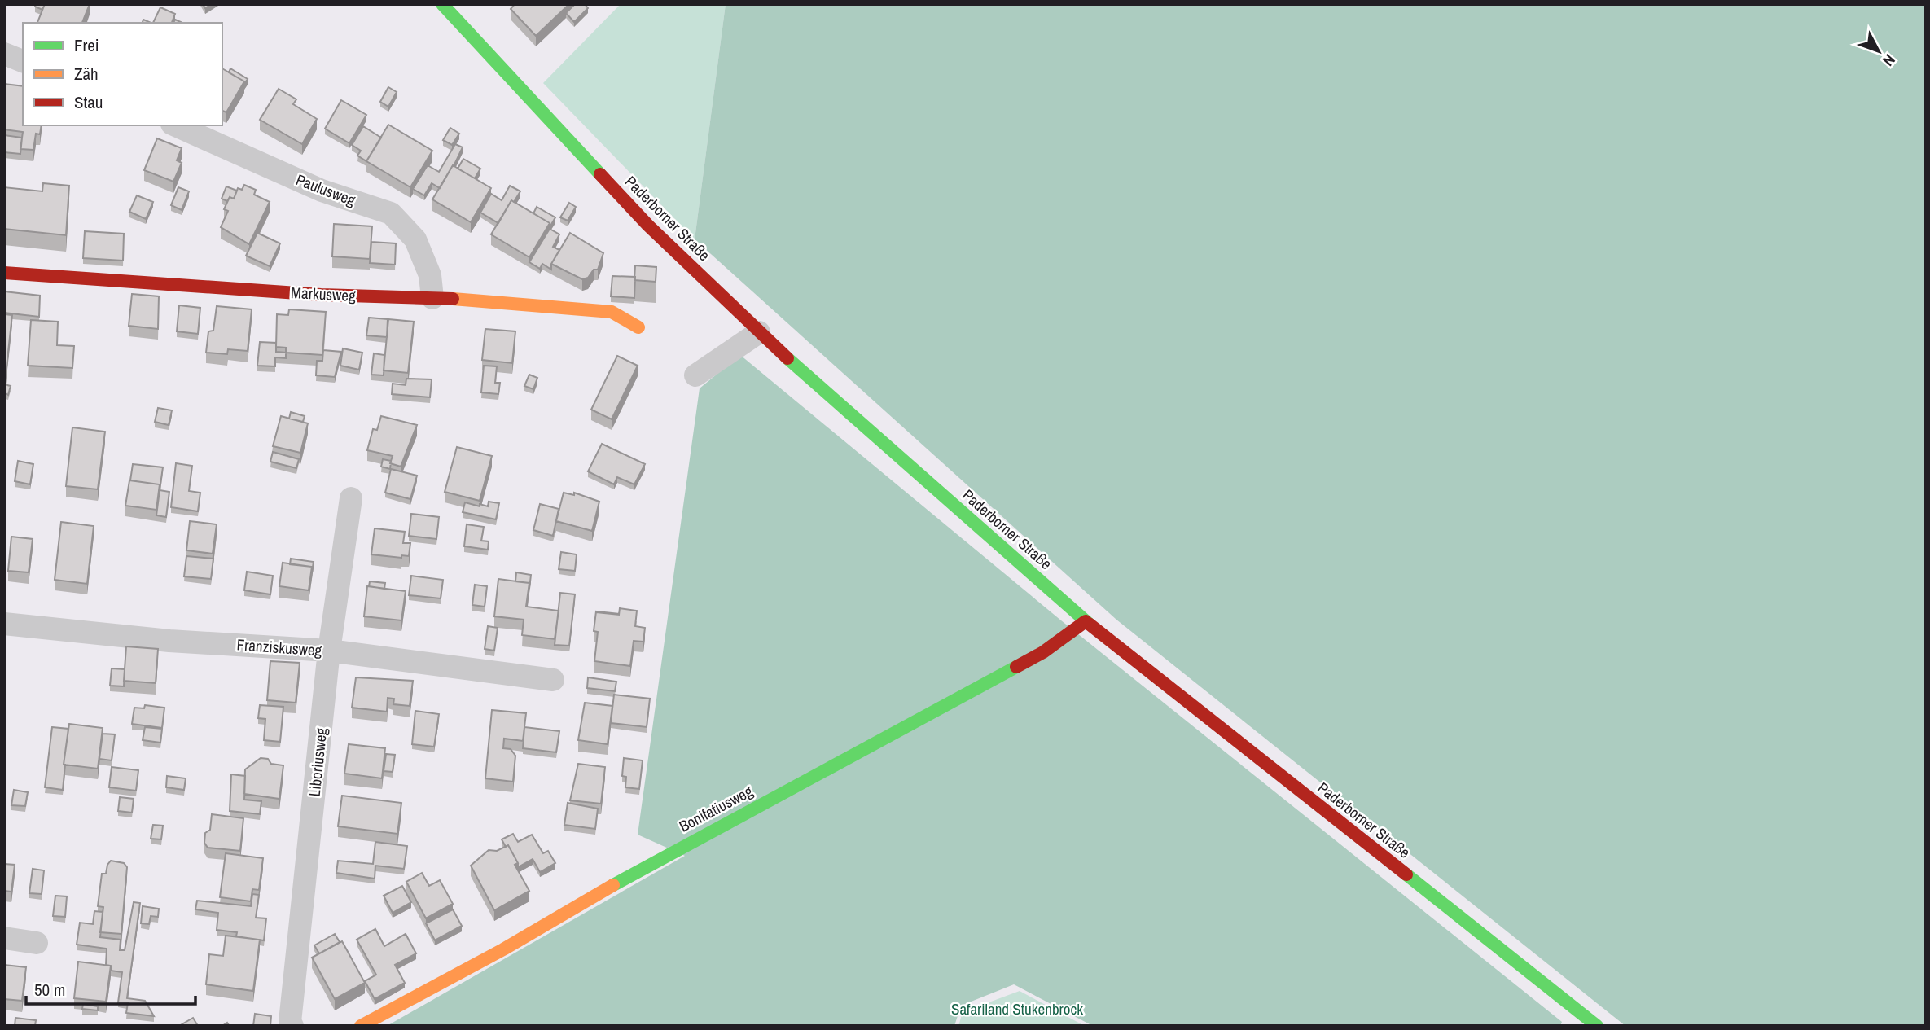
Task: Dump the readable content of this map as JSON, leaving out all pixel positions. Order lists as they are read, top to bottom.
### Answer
{
  "streets": {
    "main road": ["Paderborner Straße", "Markusweg", "Bonifatiusweg"],
    "street": ["Paulusweg", "Franziskusweg", "Liboriusweg"]
  },
  "crossings": [
    ["Paulusweg", "Markusweg"],
    ["Paderborner Straße", "Bonifatiusweg"],
    ["Franziskusweg", "Liboriusweg"]
  ],
  "parks": ["Safariland Stukenbrock"],
  "legend": ["Frei", "Zäh", "Stau"],
  "scale_bar": "50 m",
  "north": "bottom right"
}
